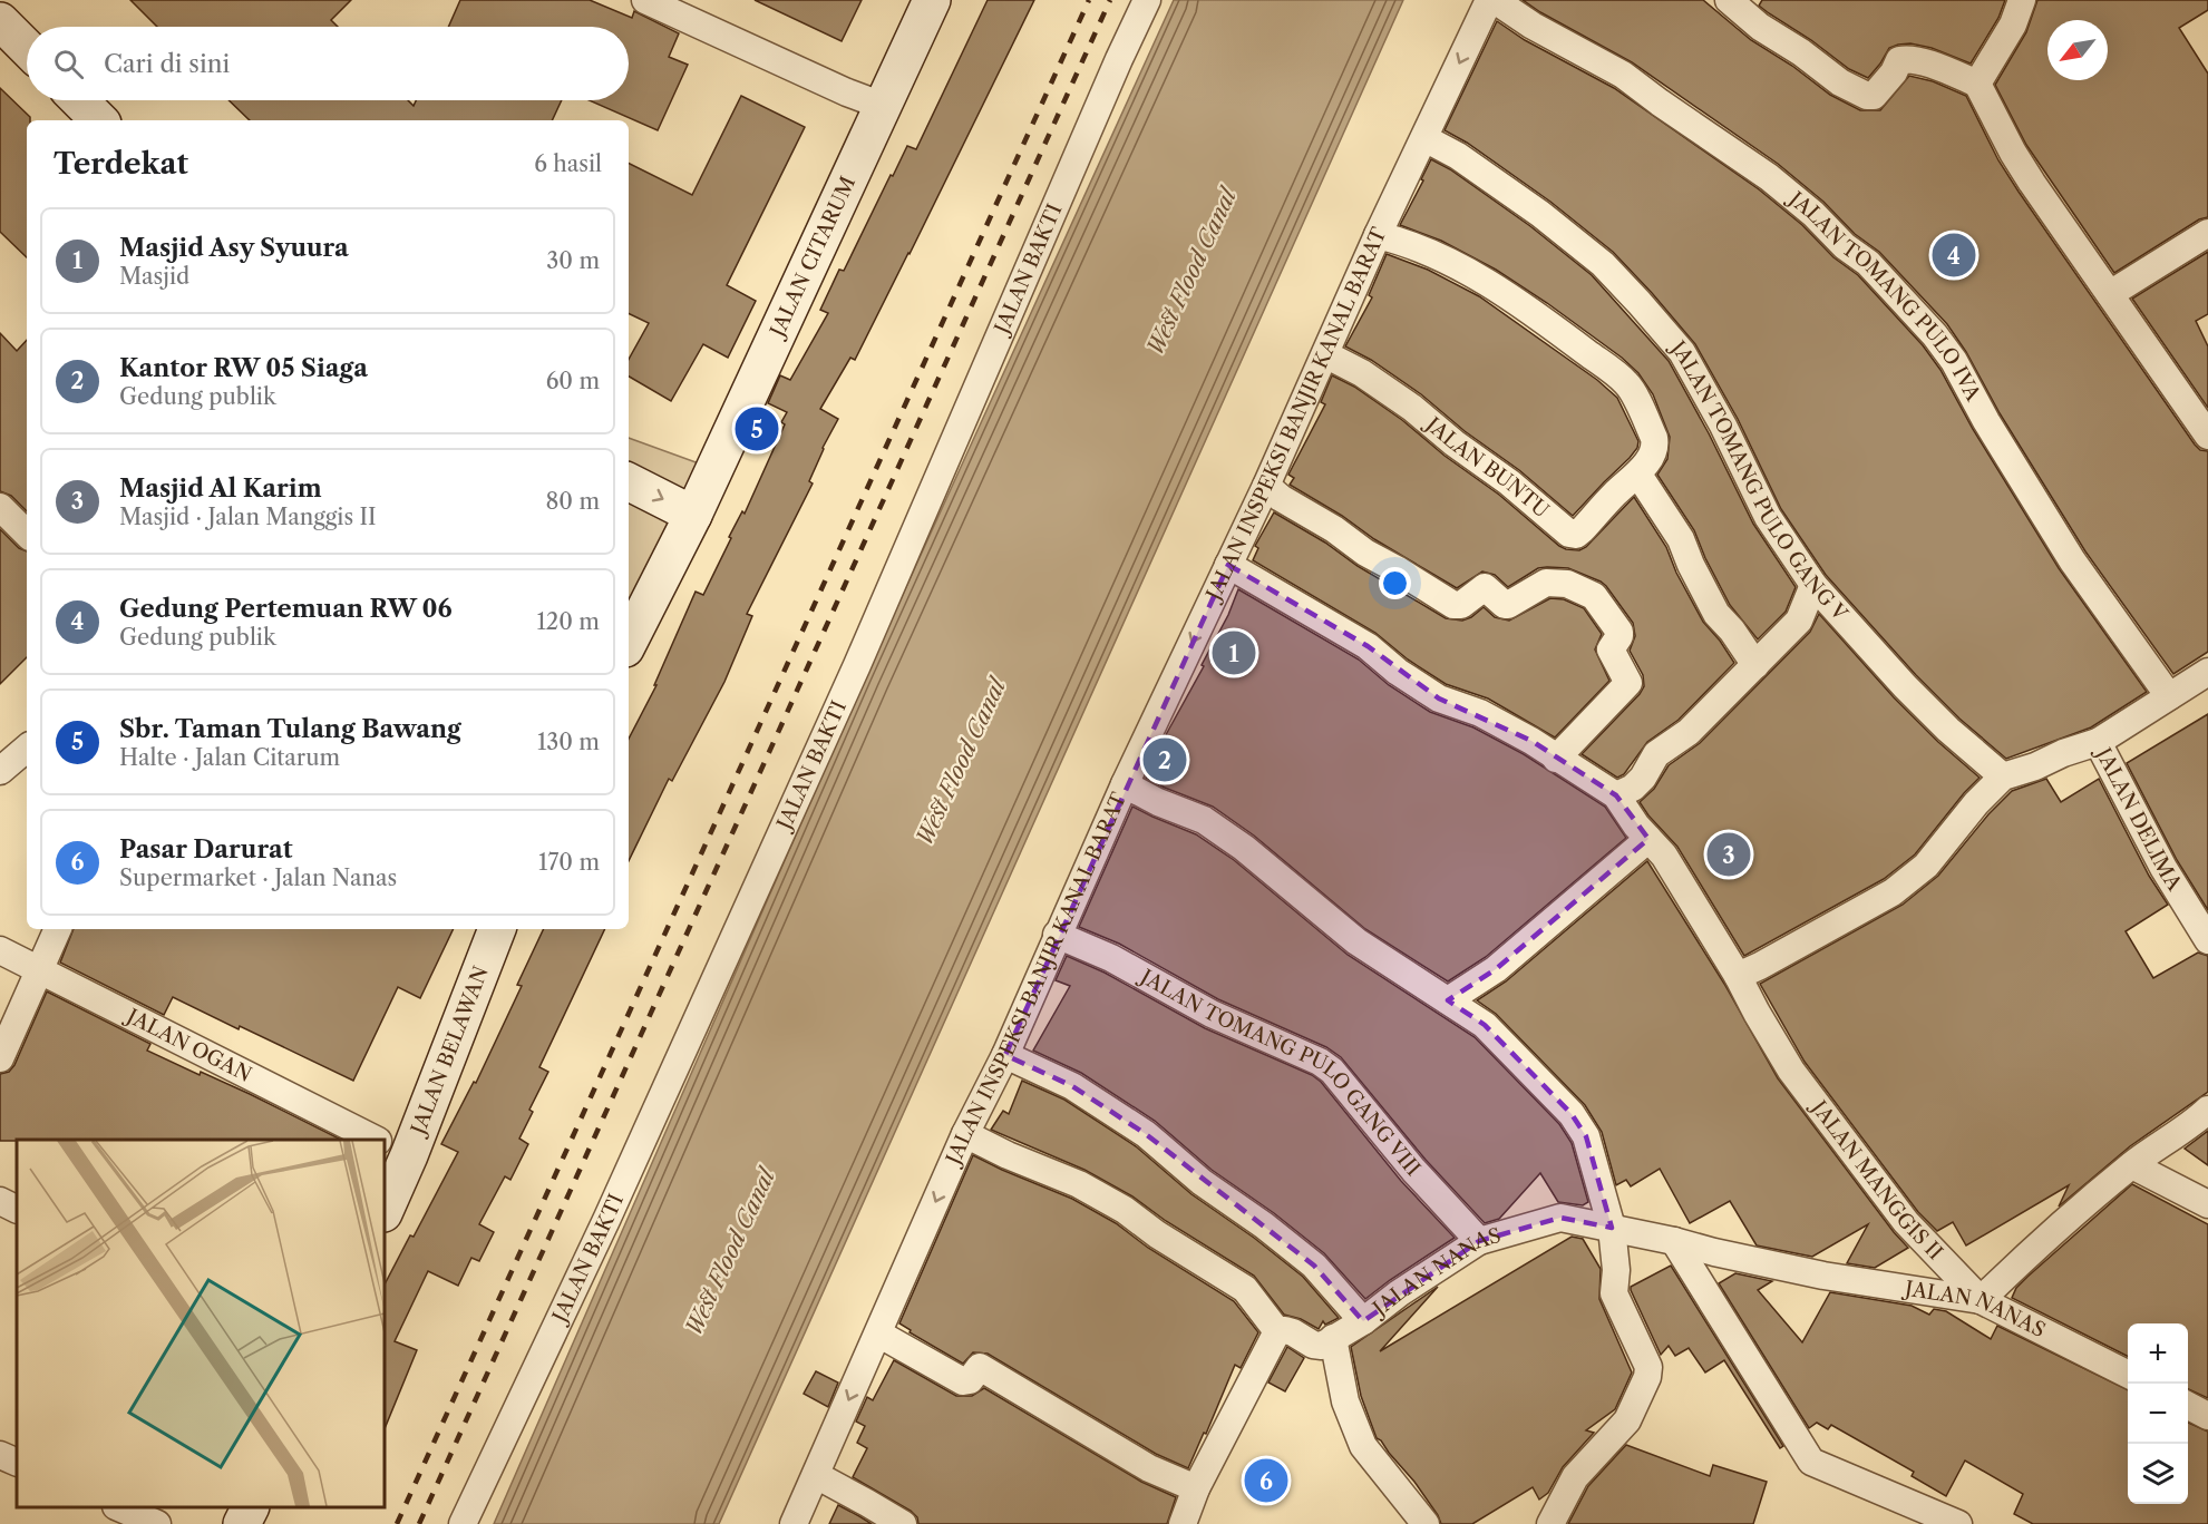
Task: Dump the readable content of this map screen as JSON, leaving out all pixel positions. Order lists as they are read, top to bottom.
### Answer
{
  "streets": {
    "street": [
      "JALAN CITARUM",
      "JALAN BAKTI",
      "JALAN TOMANG PULO IVA",
      "JALAN INSPEKSI BANJIR KANAL BARAT",
      "JALAN BUNTU",
      "JALAN TOMANG PULO GANG V",
      "JALAN DELIMA",
      "JALAN OGAN",
      "JALAN BELAWAN",
      "JALAN TOMANG PULO GANG VIII",
      "JALAN MANGGIS II",
      "JALAN NANAS"
    ]
  },
  "crossings": [
    ["JALAN TOMANG PULO IVA", "JALAN DELIMA"],
    ["JALAN INSPEKSI BANJIR KANAL BARAT", "JALAN BUNTU"],
    ["JALAN INSPEKSI BANJIR KANAL BARAT", "JALAN TOMANG PULO GANG V"],
    ["JALAN INSPEKSI BANJIR KANAL BARAT", "JALAN TOMANG PULO GANG VIII"],
    ["JALAN TOMANG PULO GANG VIII", "JALAN NANAS"],
    ["JALAN MANGGIS II", "JALAN NANAS"]
  ],
  "one_way": ["JALAN INSPEKSI BANJIR KANAL BARAT"],
  "water": ["West Flood Canal"],
  "north": "bottom left",
  "page": {
    "search": "Cari di sini",
    "heading": ["Terdekat", "6 hasil"],
    "list": [
      {
        "mark": "1",
        "name": "Masjid Asy Syuura",
        "note": "Masjid",
        "value": "30 m"
      },
      {
        "mark": "2",
        "name": "Kantor RW 05 Siaga",
        "note": "Gedung publik",
        "value": "60 m"
      },
      {
        "mark": "3",
        "name": "Masjid Al Karim",
        "note": "Masjid · Jalan Manggis II",
        "value": "80 m"
      },
      {
        "mark": "4",
        "name": "Gedung Pertemuan RW 06",
        "note": "Gedung publik",
        "value": "120 m"
      },
      {
        "mark": "5",
        "name": "Sbr. Taman Tulang Bawang",
        "note": "Halte · Jalan Citarum",
        "value": "130 m"
      },
      {
        "mark": "6",
        "name": "Pasar Darurat",
        "note": "Supermarket · Jalan Nanas",
        "value": "170 m"
      }
    ],
    "pins": [
      "4",
      "5",
      "1",
      "2",
      "3",
      "6"
    ],
    "map_buttons": ["+", "−"]
  }
}
